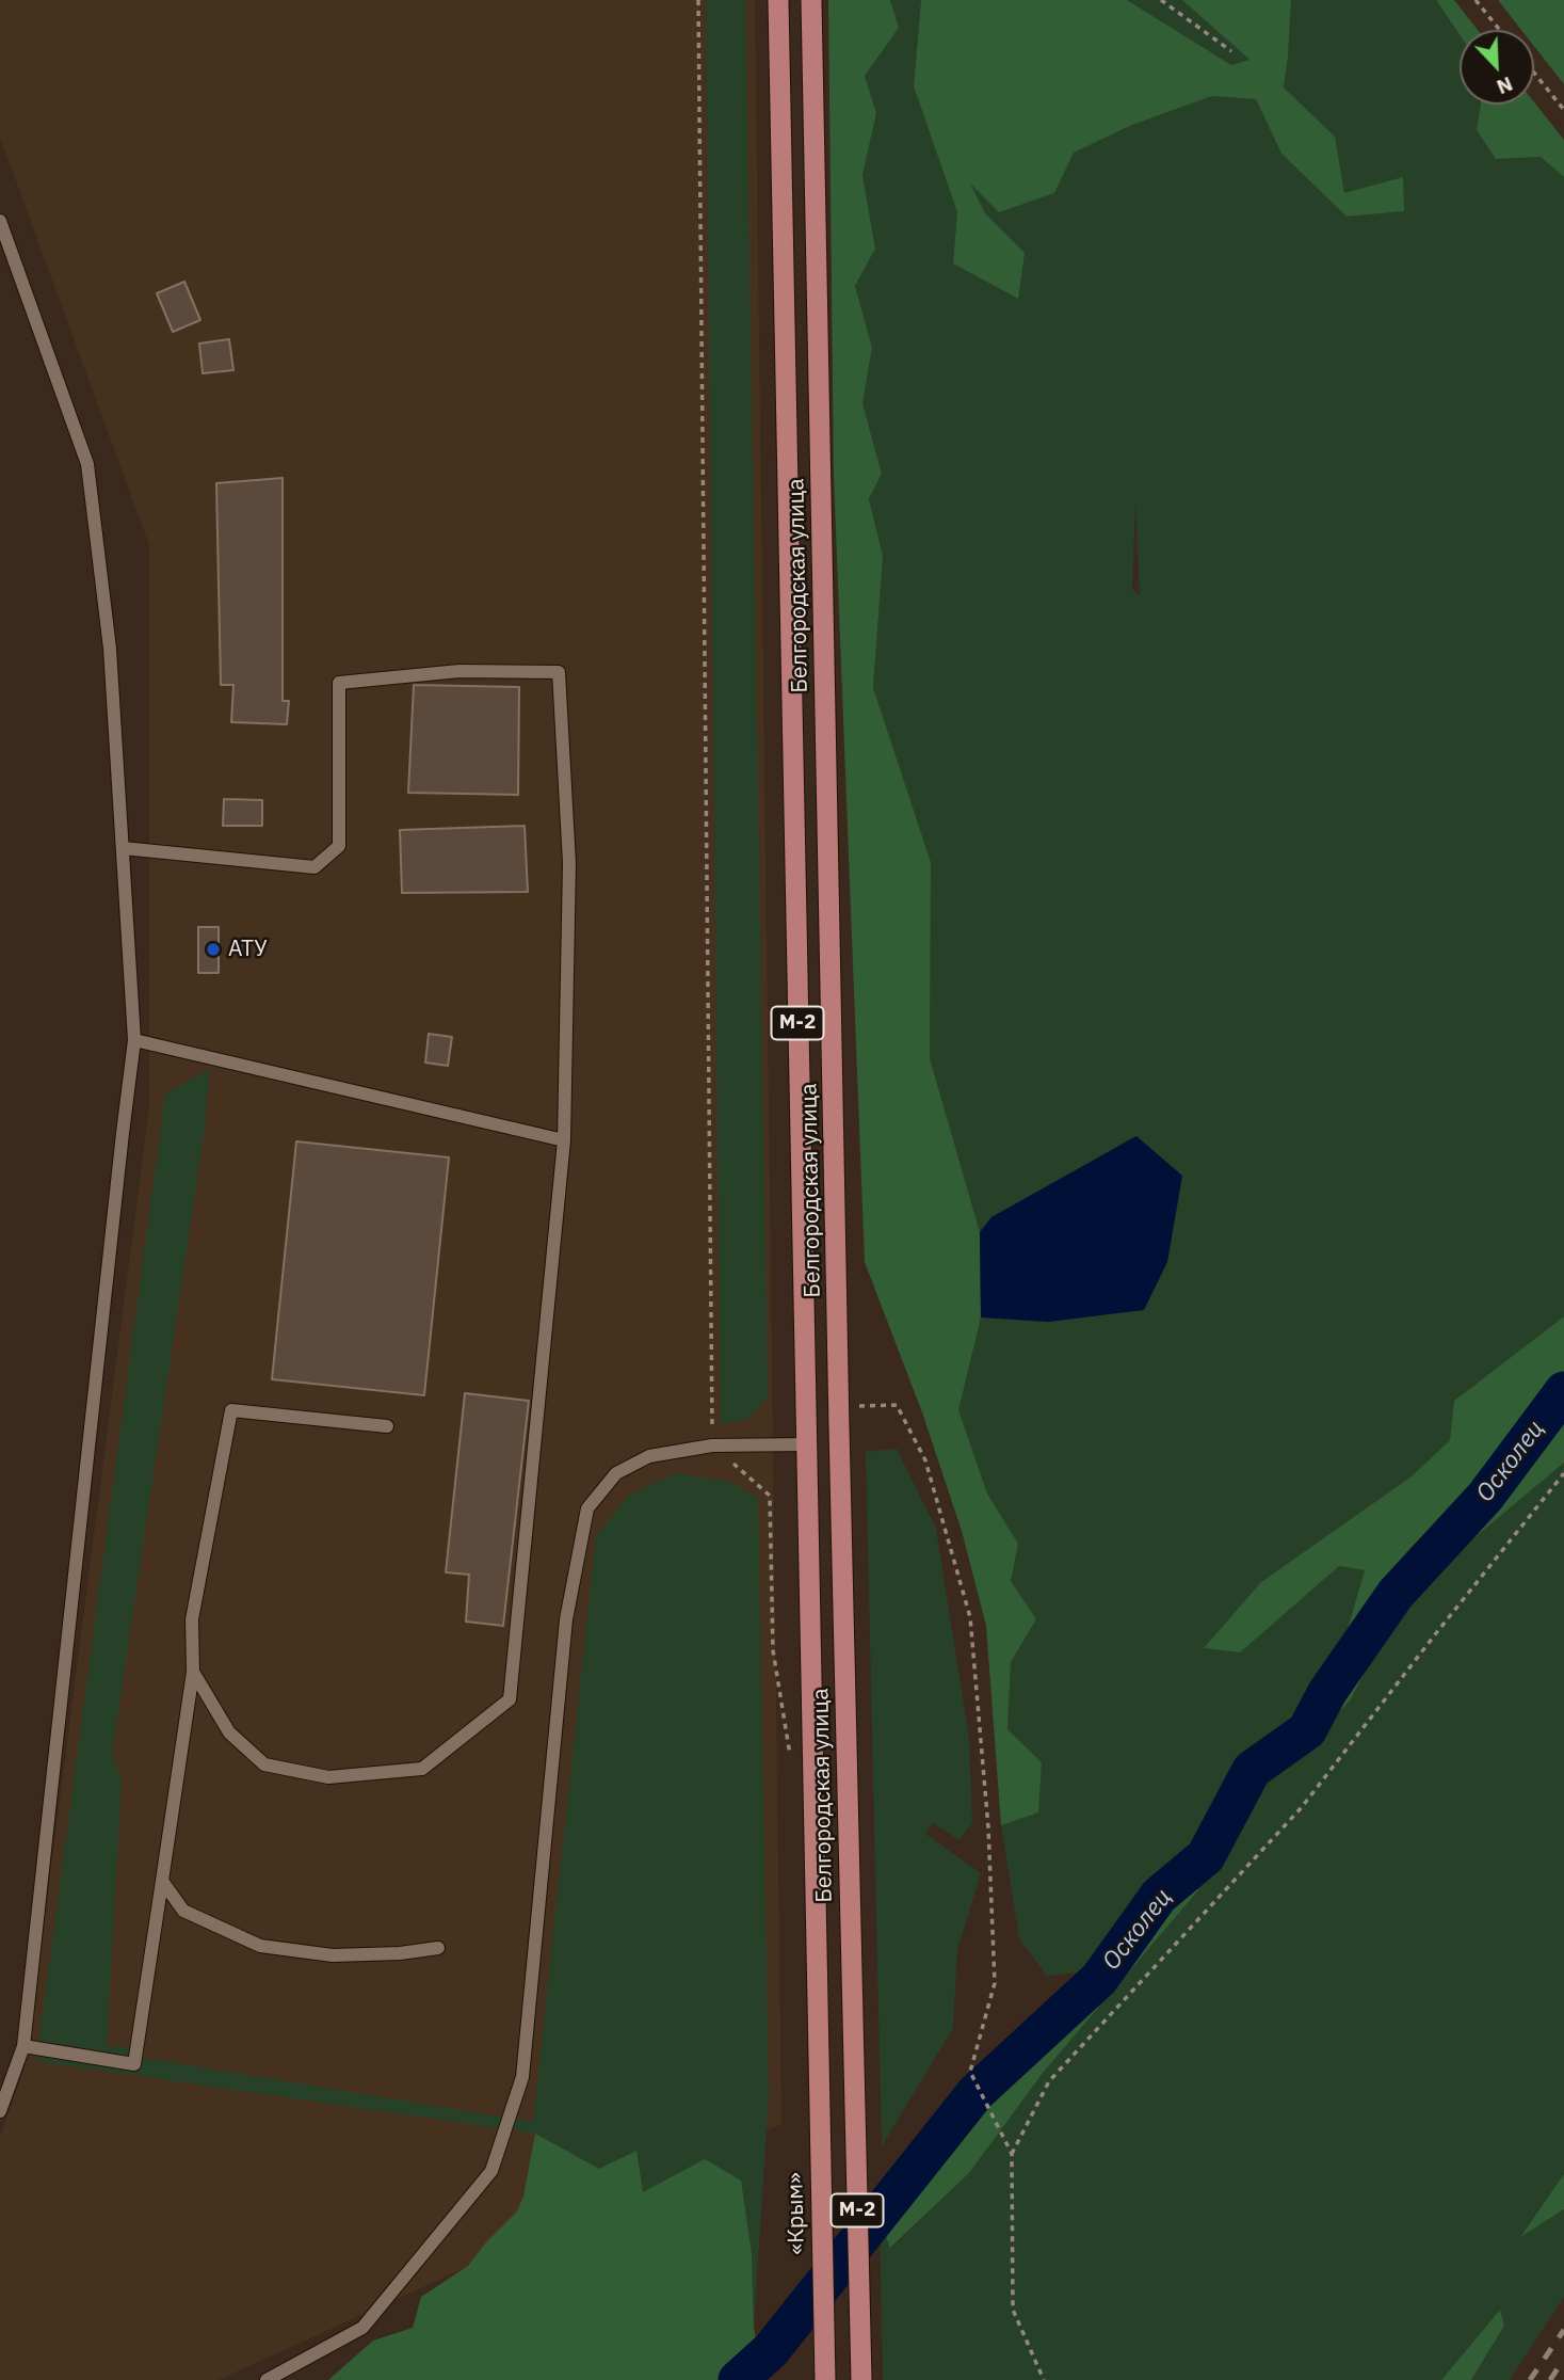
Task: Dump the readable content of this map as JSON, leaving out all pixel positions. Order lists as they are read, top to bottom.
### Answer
{
  "streets": {
    "main road": ["Белгородская улица", "М-2", "«Крым»"]
  },
  "crossings": [
    ["Белгородская улица", "«Крым»"]
  ],
  "water": ["Осколец"],
  "places": ["АТУ"],
  "north": "bottom right"
}
